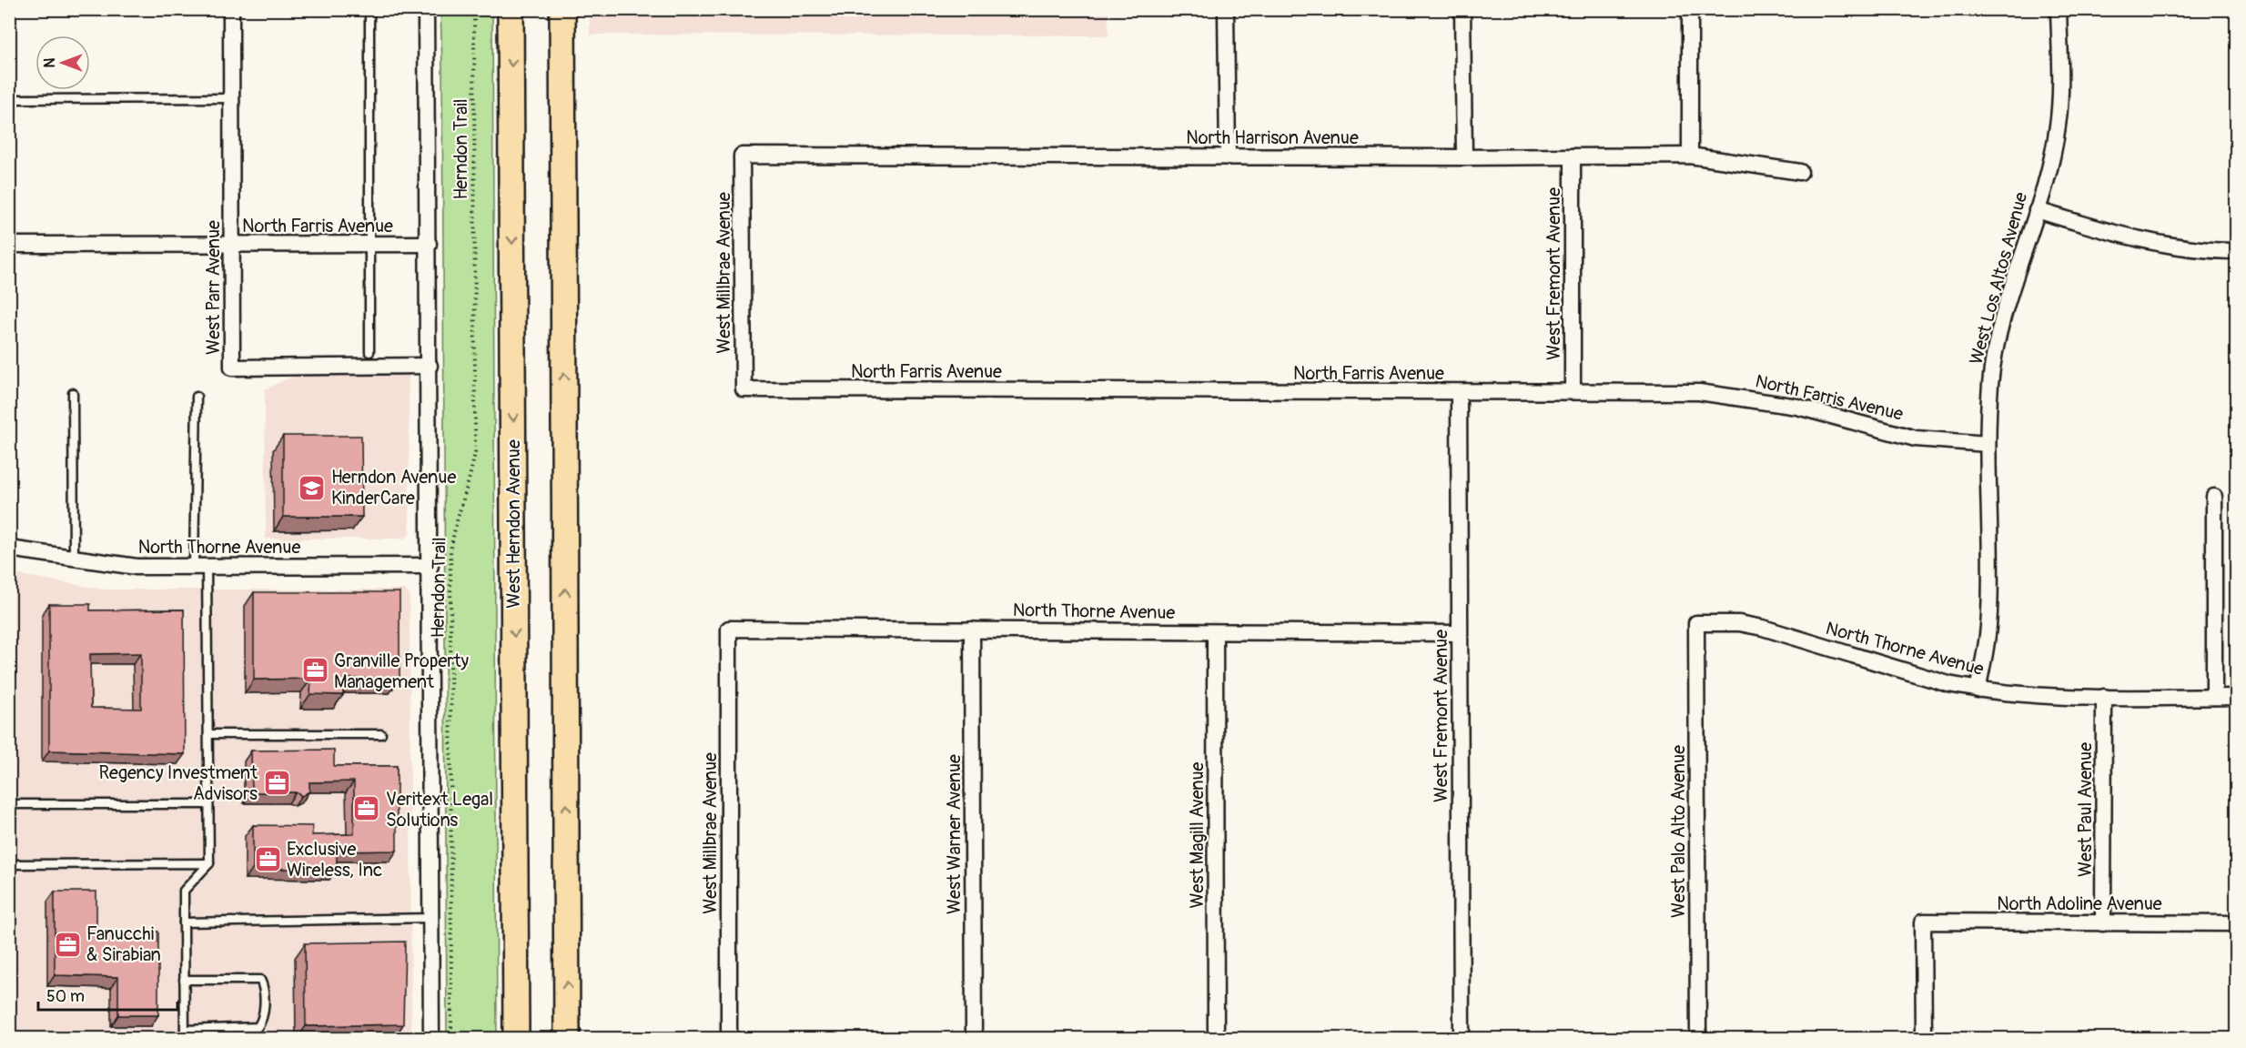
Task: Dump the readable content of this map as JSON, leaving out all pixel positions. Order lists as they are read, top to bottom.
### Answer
{
  "streets": {
    "main road": ["West Herndon Avenue"],
    "street": [
      "North Harrison Avenue",
      "North Farris Avenue",
      "West Millbrae Avenue",
      "West Fremont Avenue",
      "West Los Altos Avenue",
      "West Parr Avenue",
      "North Thorne Avenue",
      "West Paul Avenue",
      "West Palo Alto Avenue",
      "West Warner Avenue",
      "West Magill Avenue",
      "North Adoline Avenue"
    ],
    "path": ["Herndon Trail"]
  },
  "crossings": [
    ["North Harrison Avenue", "West Millbrae Avenue"],
    ["North Harrison Avenue", "West Fremont Avenue"],
    ["North Farris Avenue", "West Millbrae Avenue"],
    ["North Farris Avenue", "West Fremont Avenue"],
    ["North Farris Avenue", "West Los Altos Avenue"],
    ["North Farris Avenue", "West Parr Avenue"],
    ["West Millbrae Avenue", "North Thorne Avenue"],
    ["West Fremont Avenue", "North Thorne Avenue"],
    ["West Los Altos Avenue", "North Thorne Avenue"],
    ["North Thorne Avenue", "West Paul Avenue"],
    ["North Thorne Avenue", "West Palo Alto Avenue"],
    ["North Thorne Avenue", "West Warner Avenue"],
    ["North Thorne Avenue", "West Magill Avenue"],
    ["West Paul Avenue", "North Adoline Avenue"]
  ],
  "places": {
    "school or university": ["Herndon Avenue KinderCare"],
    "office": [
      "Granville Property Management",
      "Regency Investment Advisors",
      "Veritext Legal Solutions",
      "Exclusive Wireless, Inc",
      "Fanucchi & Sirabian"
    ]
  },
  "scale_bar": "50 m",
  "north": "left"
}
